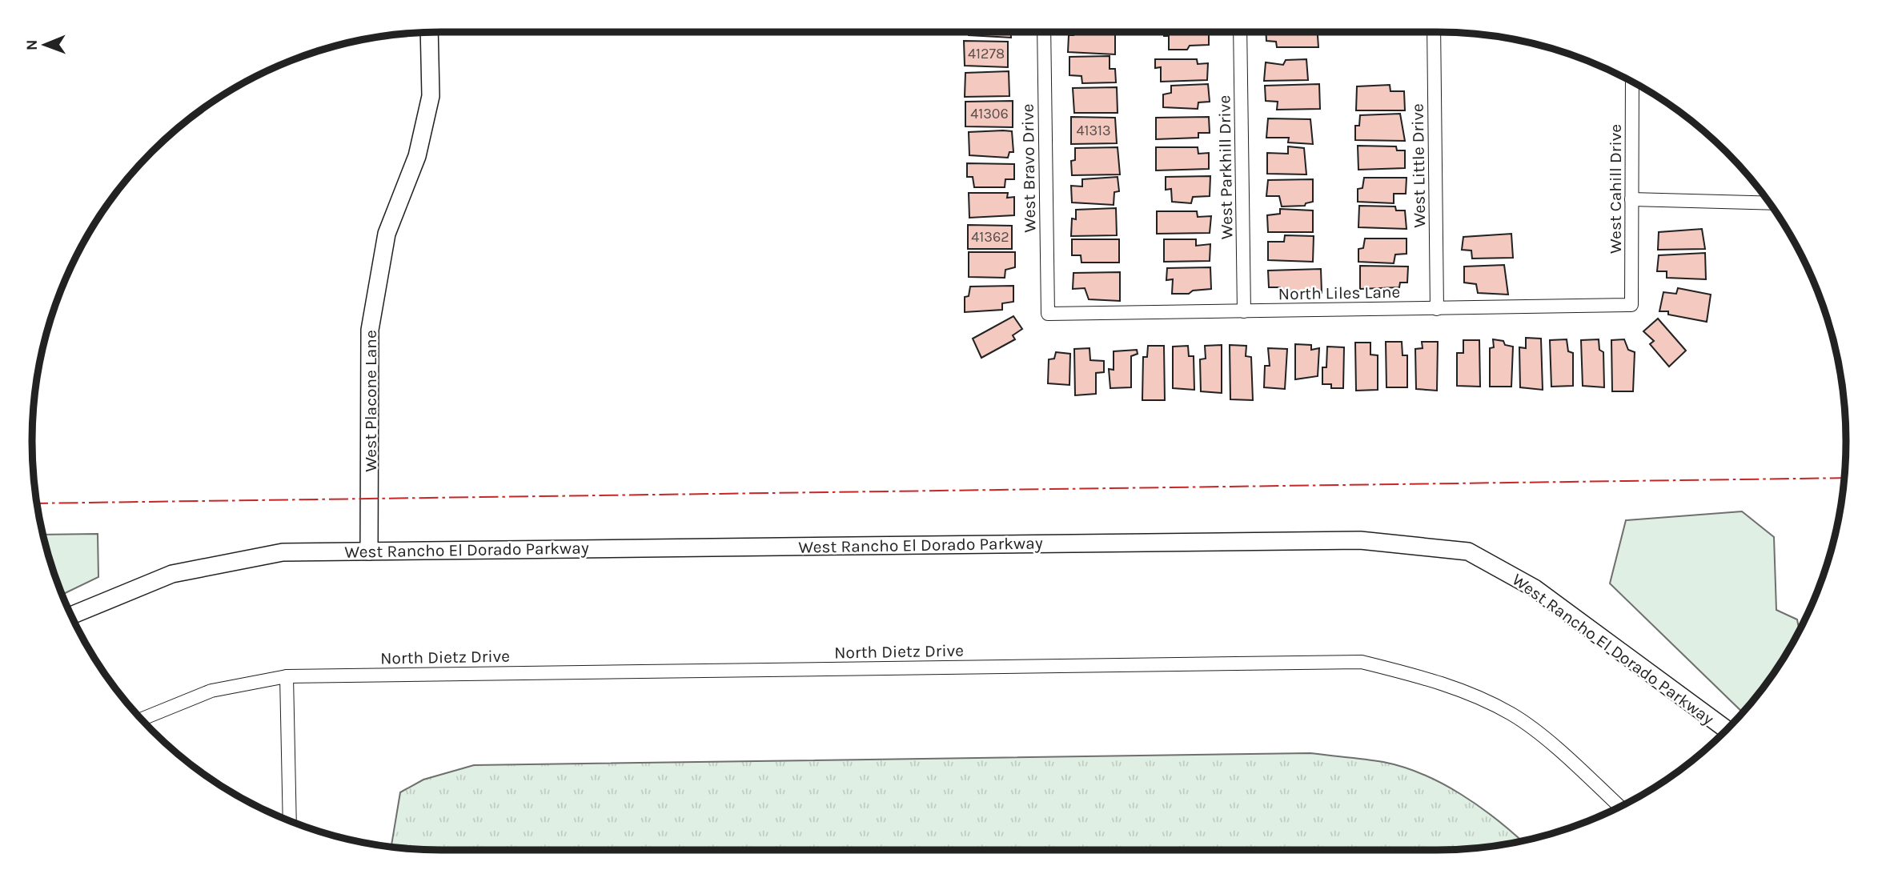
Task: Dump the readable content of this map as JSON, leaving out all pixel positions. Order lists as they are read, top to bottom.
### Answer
{
  "streets": {
    "street": [
      "West Little Drive",
      "West Parkhill Drive",
      "West Bravo Drive",
      "West Cahill Drive",
      "North Liles Lane",
      "West Placone Lane",
      "West Rancho El Dorado Parkway",
      "North Dietz Drive"
    ]
  },
  "crossings": [
    ["West Little Drive", "North Liles Lane"],
    ["West Parkhill Drive", "North Liles Lane"],
    ["West Bravo Drive", "North Liles Lane"],
    ["West Cahill Drive", "North Liles Lane"],
    ["West Placone Lane", "West Rancho El Dorado Parkway"]
  ],
  "house_numbers": [
    "41278",
    "41306",
    "41313",
    "41362"
  ],
  "north": "left"
}
